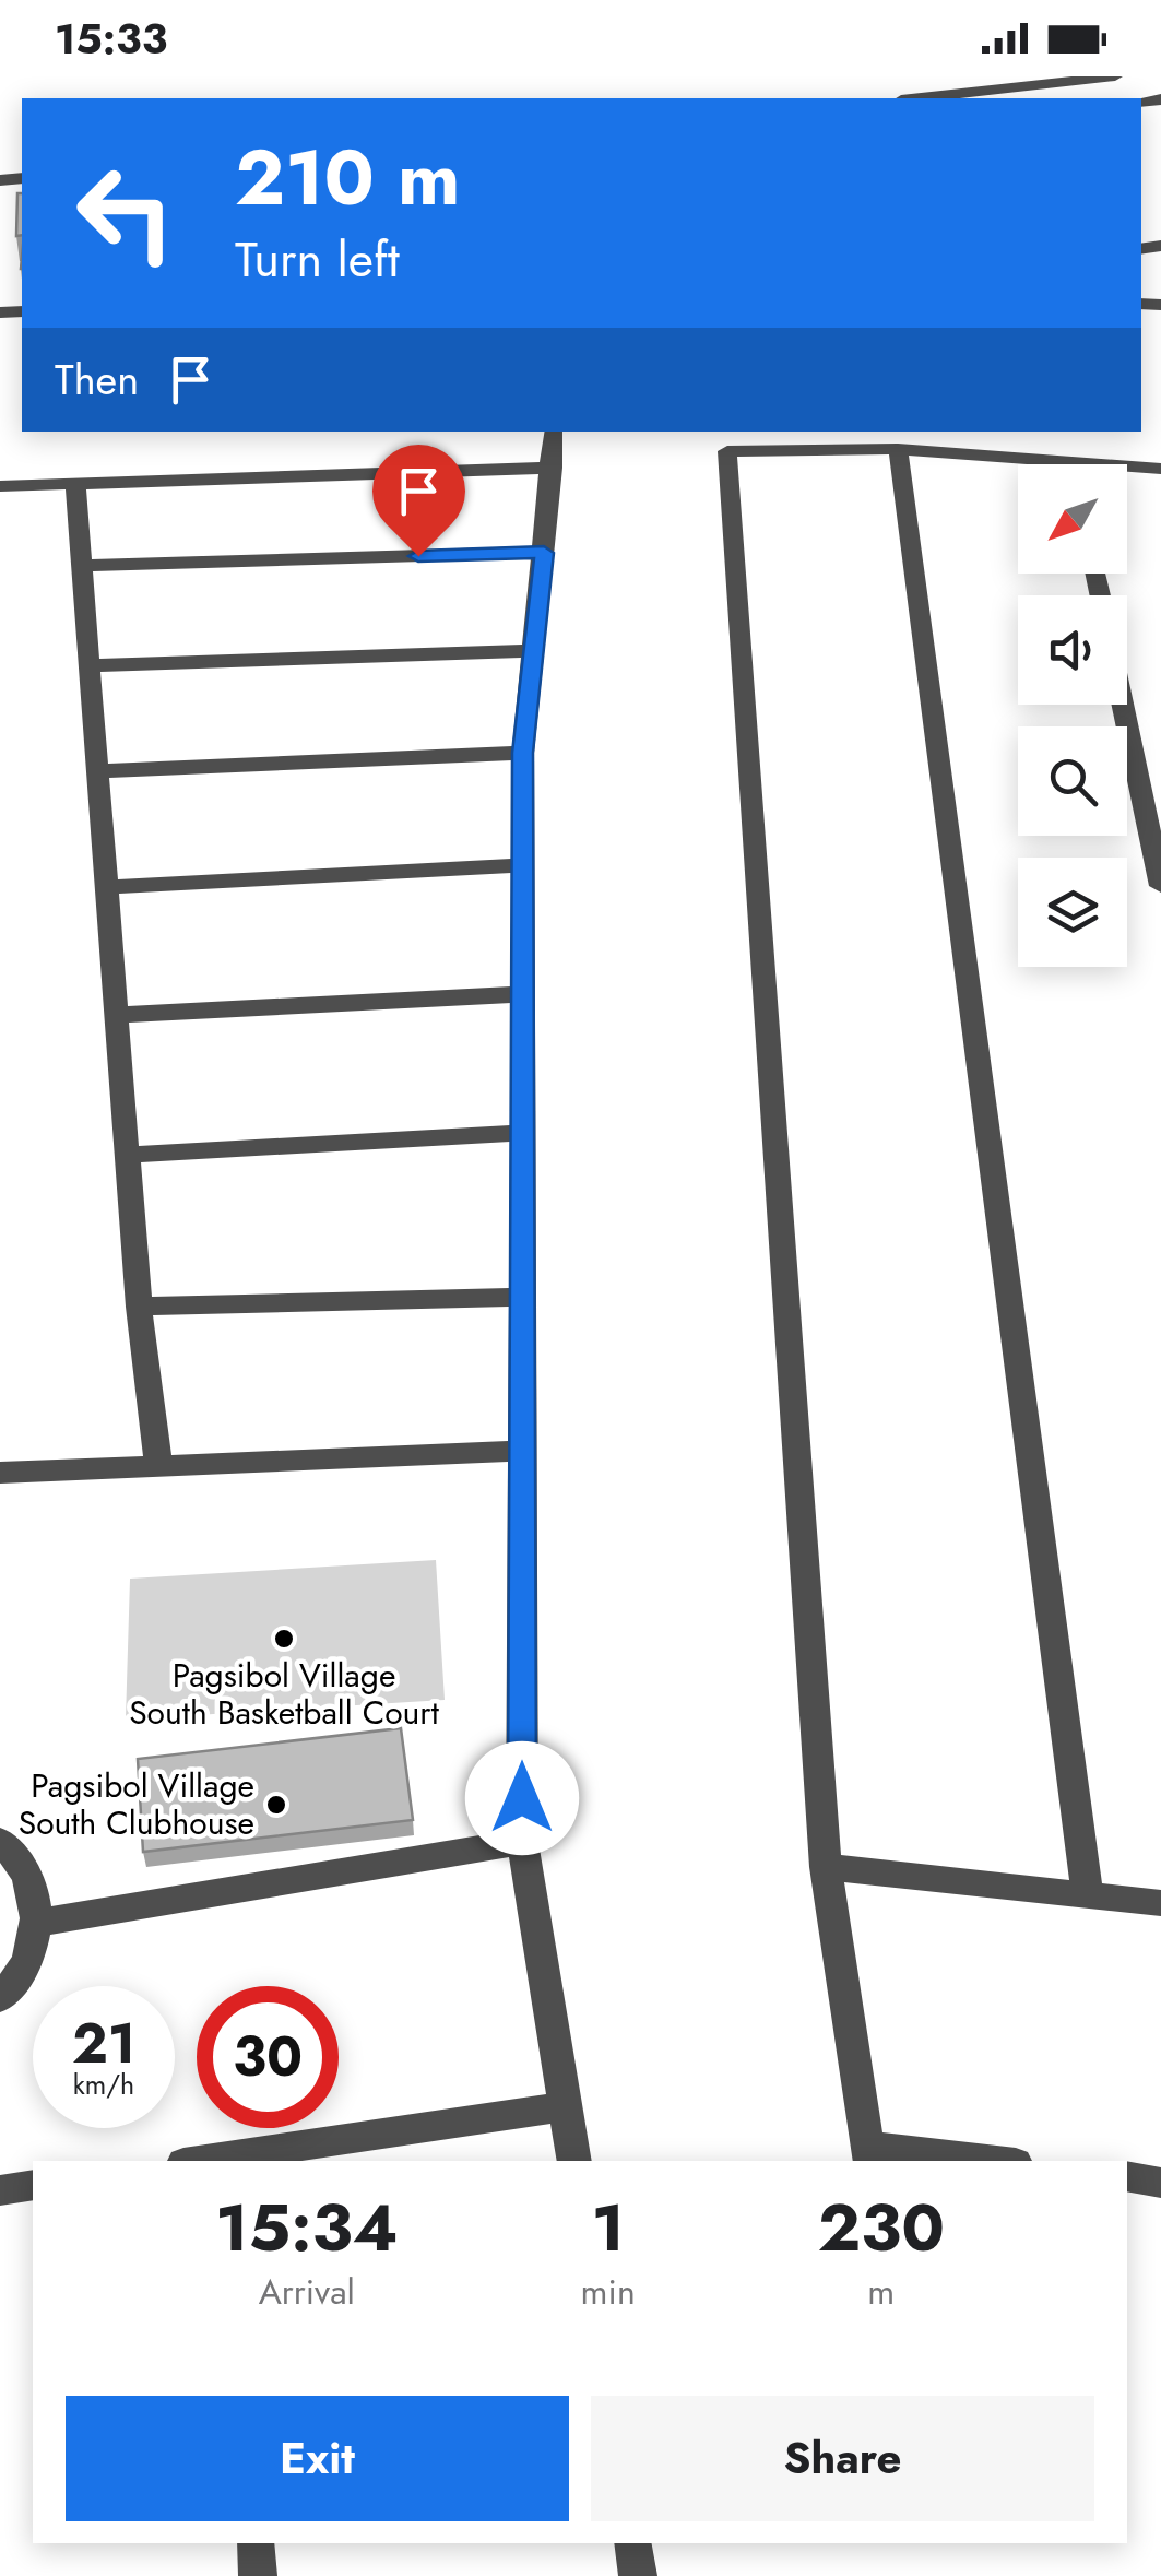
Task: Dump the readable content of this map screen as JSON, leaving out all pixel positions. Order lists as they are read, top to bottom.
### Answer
{
  "places": ["Pagsibol Village South Basketball Court", "Pagsibol Village South Clubhouse"],
  "north": "bottom left",
  "page": {
    "status": "15:33",
    "turn": ["210 m", "Turn left"],
    "then": "Then",
    "speed": "21 km/h",
    "limit": "30",
    "eta": [
      "15:34",
      "Arrival",
      "1",
      "min",
      "230",
      "m"
    ],
    "buttons": ["Exit", "Share"]
  }
}
